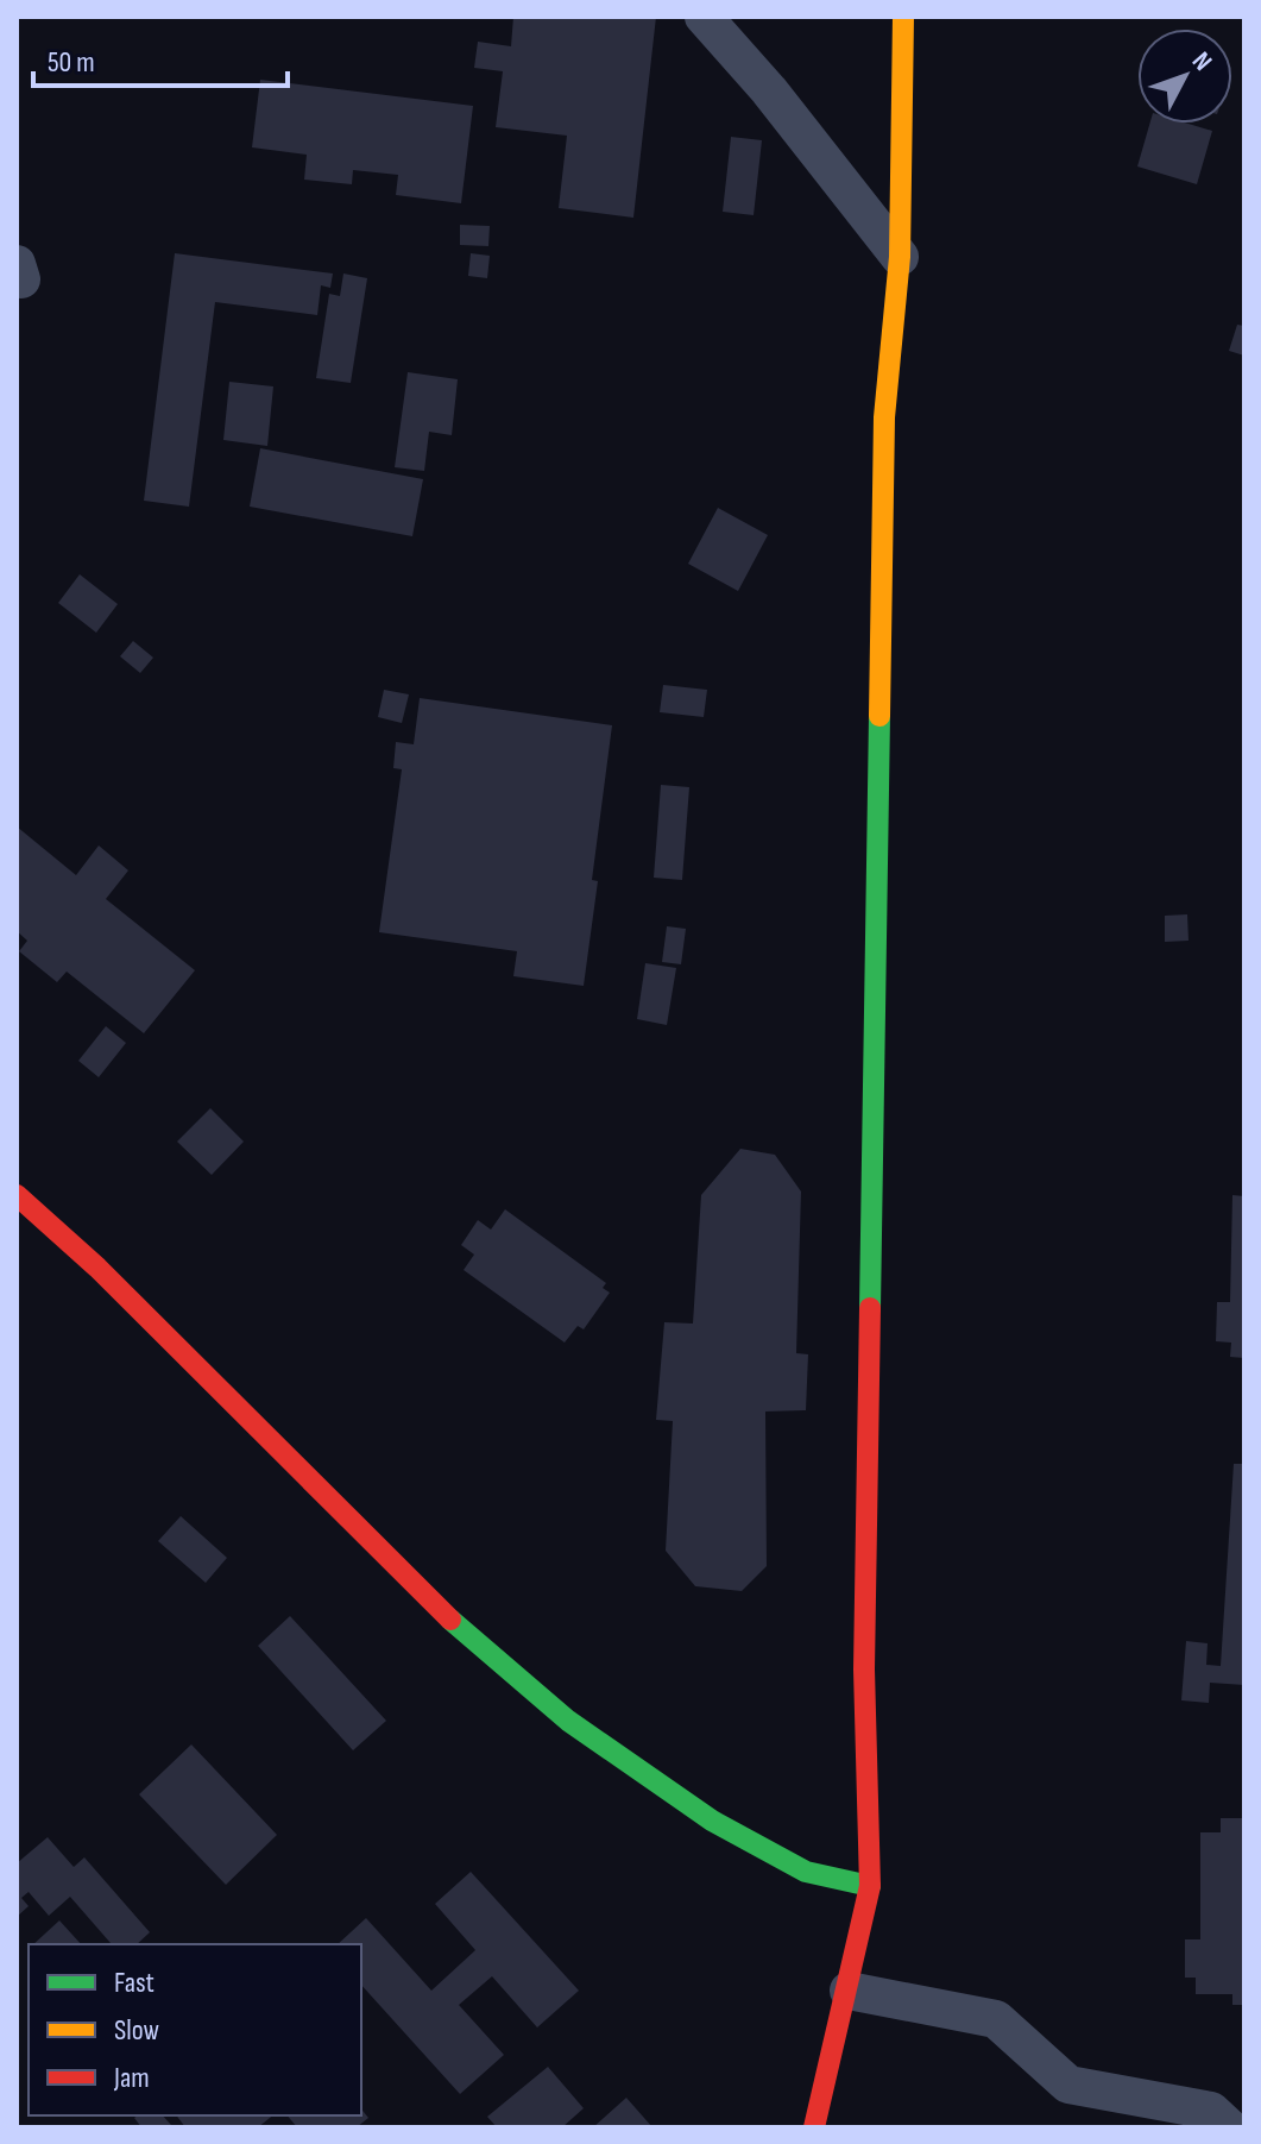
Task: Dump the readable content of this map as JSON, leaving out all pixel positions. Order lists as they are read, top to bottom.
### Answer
{
  "legend": ["Fast", "Slow", "Jam"],
  "scale_bar": "50 m",
  "north": "top right"
}
